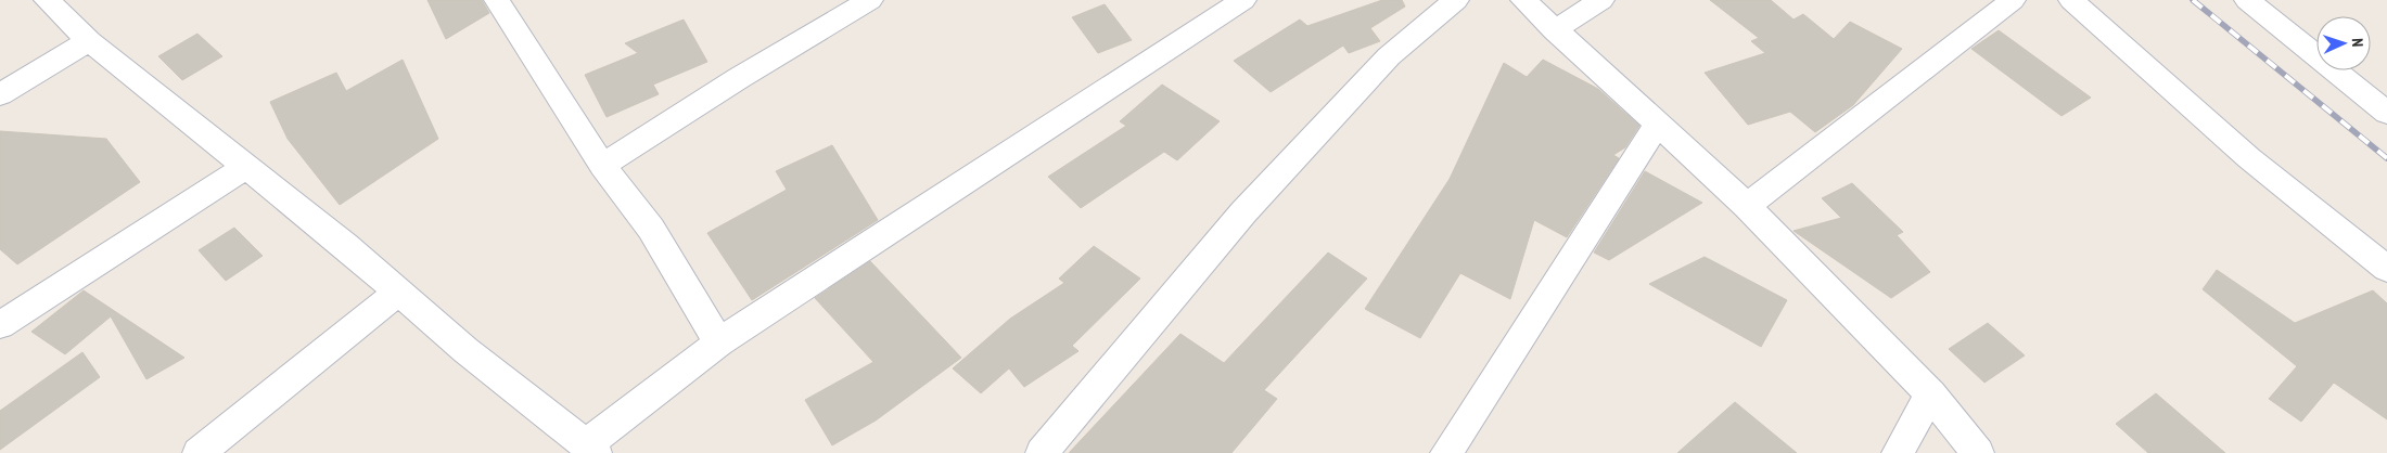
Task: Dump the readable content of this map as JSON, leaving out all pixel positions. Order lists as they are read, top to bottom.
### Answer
{
  "north": "right"
}
